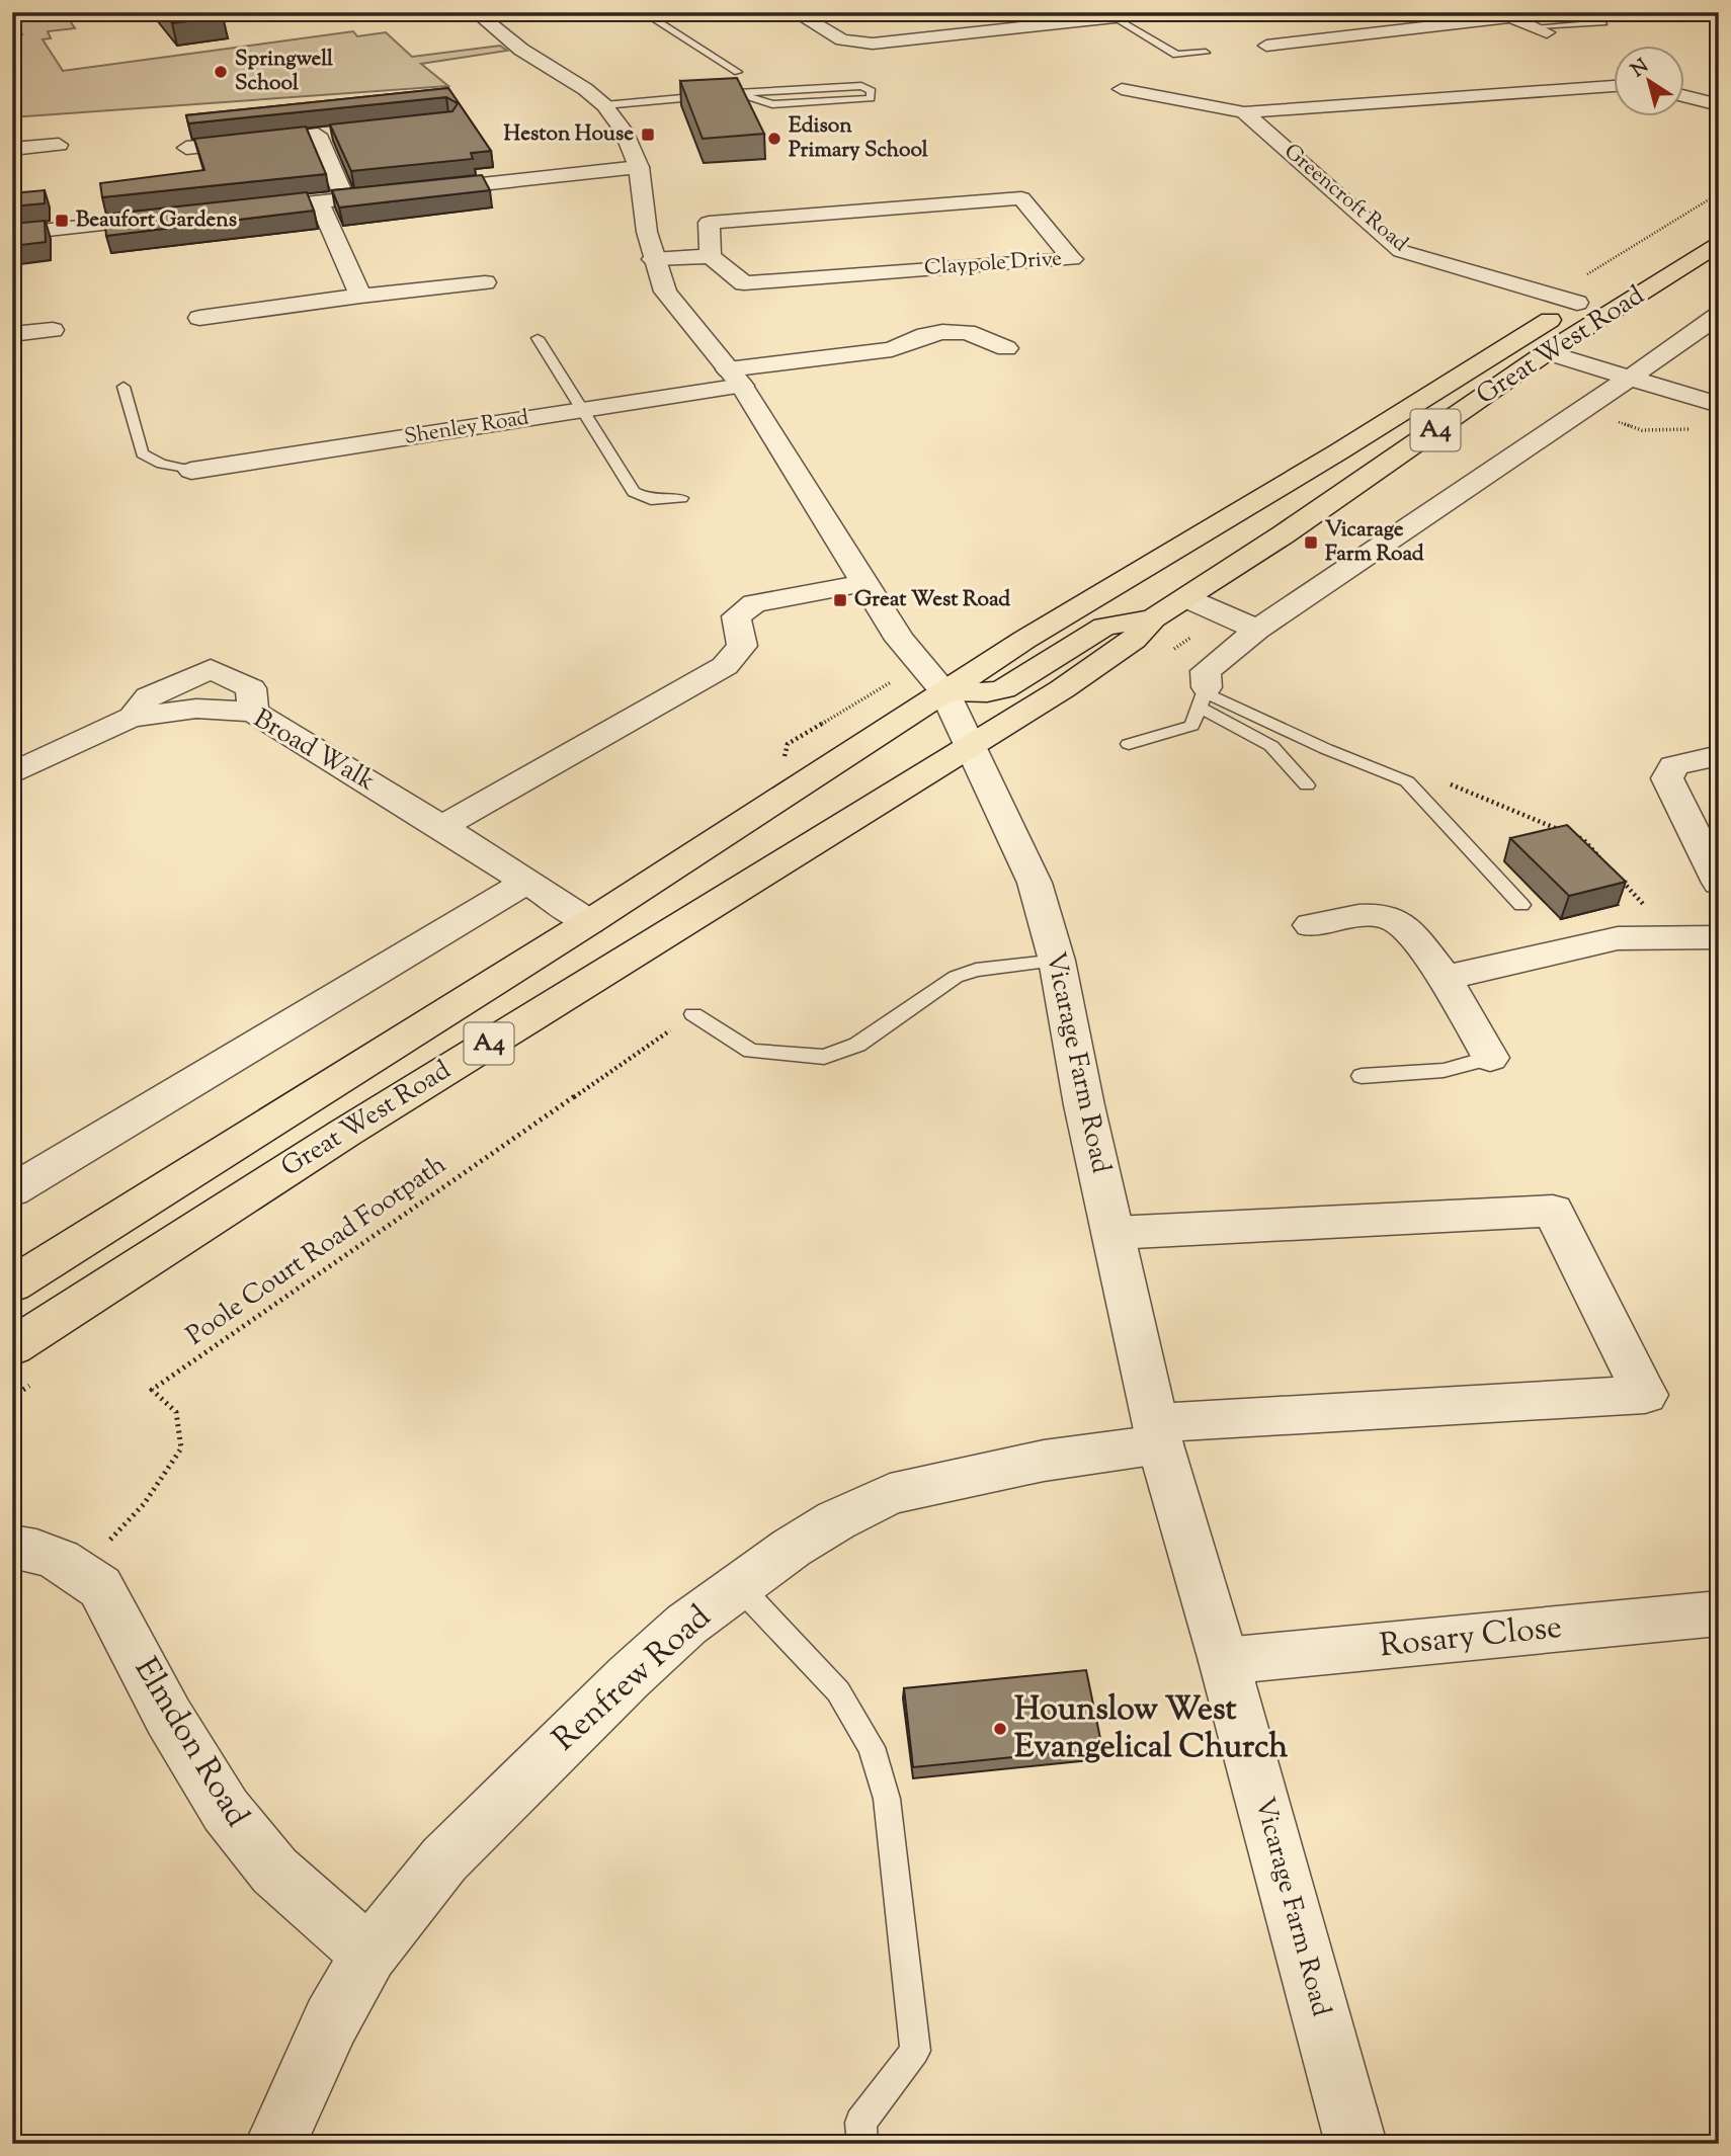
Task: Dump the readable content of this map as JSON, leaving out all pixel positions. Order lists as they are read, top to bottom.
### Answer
{
  "streets": {
    "highway": ["Great West Road", "A4"],
    "street": [
      "Greencroft Road",
      "Claypole Drive",
      "Shenley Road",
      "Broad Walk",
      "Vicarage Farm Road",
      "Rosary Close",
      "Renfrew Road",
      "Elmdon Road"
    ],
    "path": ["Poole Court Road Footpath"]
  },
  "crossings": [
    ["Greencroft Road", "Great West Road"],
    ["Great West Road", "A4"],
    ["Great West Road", "Broad Walk"],
    ["Great West Road", "Vicarage Farm Road"],
    ["Shenley Road", "Vicarage Farm Road"],
    ["A4", "Vicarage Farm Road"],
    ["Vicarage Farm Road", "Rosary Close"],
    ["Vicarage Farm Road", "Renfrew Road"],
    ["Poole Court Road Footpath", "Elmdon Road"],
    ["Renfrew Road", "Elmdon Road"]
  ],
  "places": {
    "other": ["Springwell School", "Edison Primary School", "Hounslow West Evangelical Church"],
    "transit": [
      "Heston House",
      "Beaufort Gardens",
      "Vicarage Farm Road",
      "Great West Road"
    ]
  },
  "north": "top left"
}
